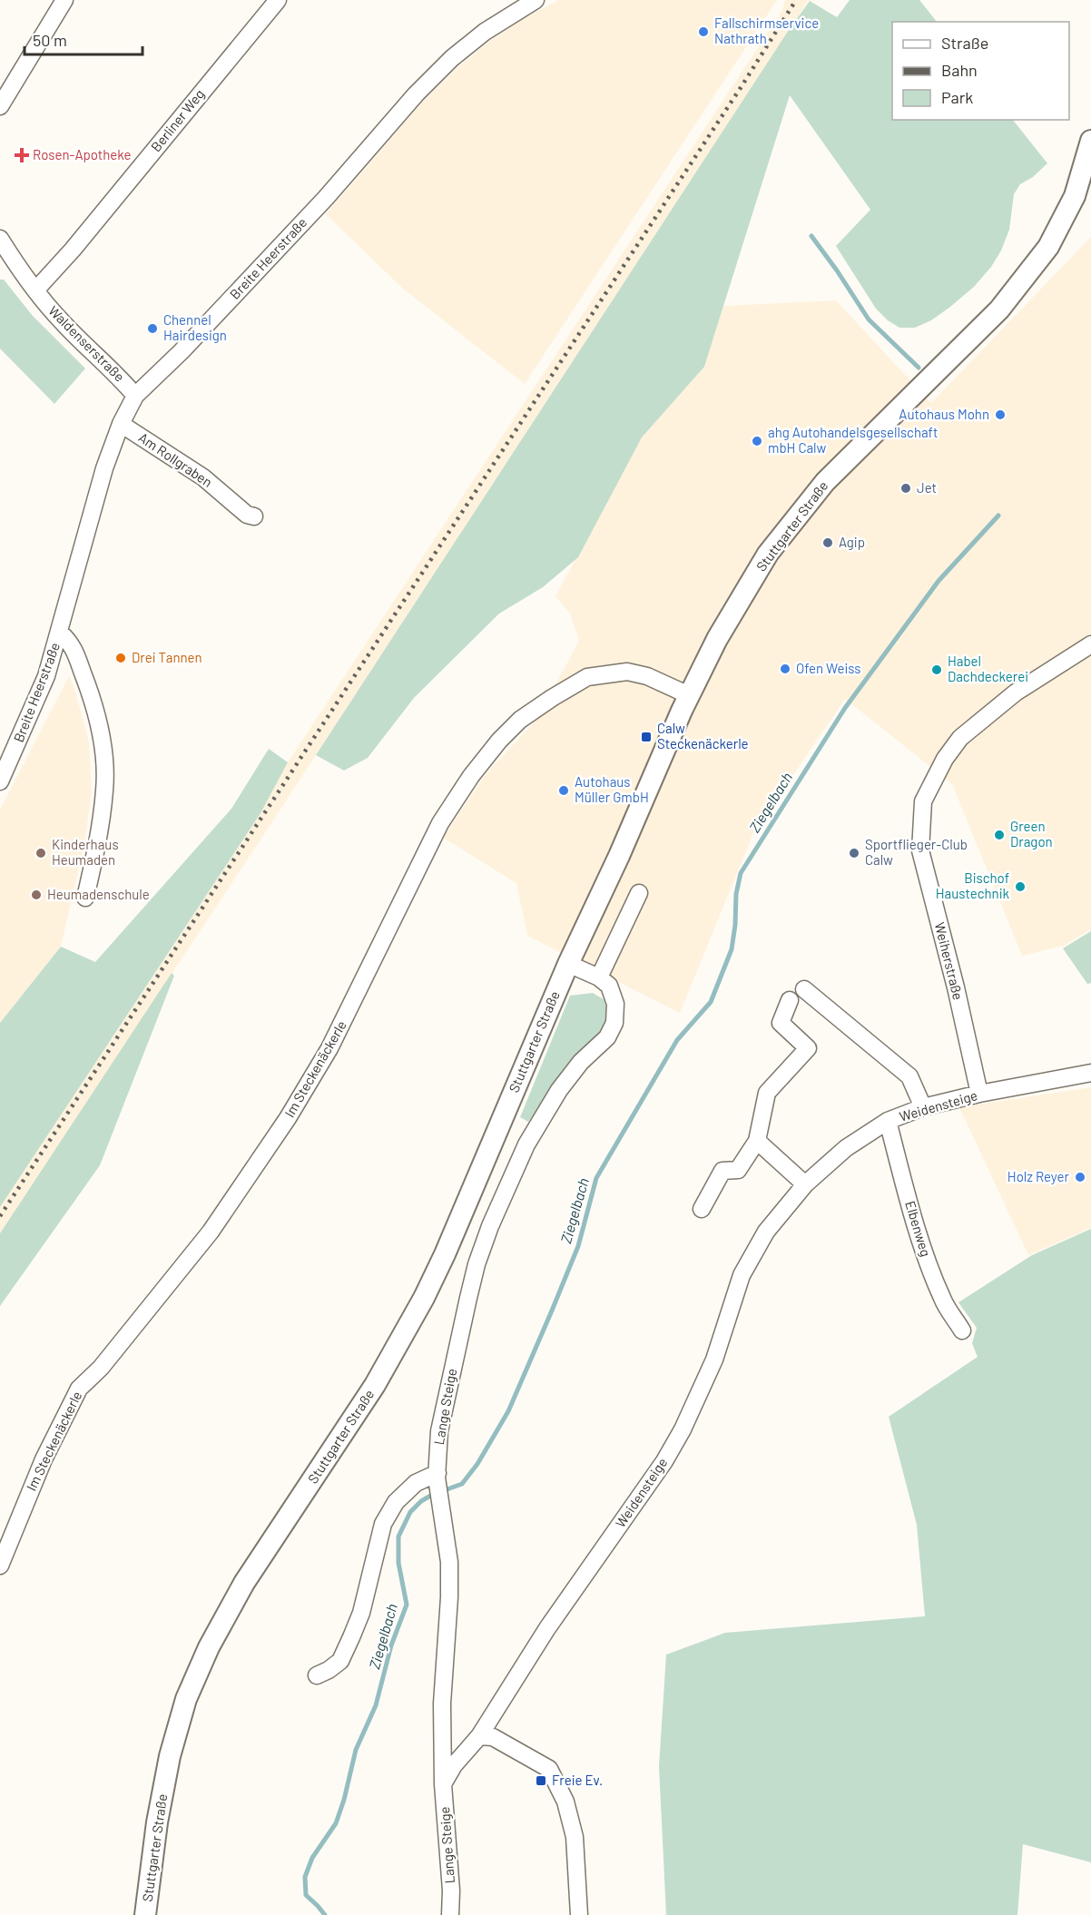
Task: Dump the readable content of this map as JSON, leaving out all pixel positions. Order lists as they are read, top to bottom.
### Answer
{
  "streets": {
    "main road": ["Stuttgarter Straße"],
    "street": [
      "Berliner Weg",
      "Breite Heerstraße",
      "Waldenserstraße",
      "Am Rollgraben",
      "Weiherstraße",
      "Im Steckenäckerle",
      "Weidensteige",
      "Elbenweg",
      "Lange Steige"
    ]
  },
  "crossings": [
    ["Berliner Weg", "Waldenserstraße"],
    ["Breite Heerstraße", "Waldenserstraße"],
    ["Breite Heerstraße", "Am Rollgraben"],
    ["Stuttgarter Straße", "Im Steckenäckerle"],
    ["Weiherstraße", "Weidensteige"],
    ["Weidensteige", "Elbenweg"],
    ["Weidensteige", "Lange Steige"]
  ],
  "water": ["Ziegelbach"],
  "places": {
    "other": [
      "Fallschirmservice Nathrath",
      "Chennel Hairdesign",
      "Autohaus Mohn",
      "ahg Autohandelsgesellschaft mbH Calw",
      "Jet",
      "Agip",
      "Drei Tannen",
      "Ofen Weiss",
      "Habel Dachdeckerei",
      "Autohaus Müller GmbH",
      "Green Dragon",
      "Kinderhaus Heumaden",
      "Sportflieger-Club Calw",
      "Bischof Haustechnik",
      "Heumadenschule",
      "Holz Reyer"
    ],
    "health": ["Rosen-Apotheke"],
    "transit": ["Calw Steckenäckerle", "Freie Ev."]
  },
  "legend": ["Straße", "Bahn", "Park"],
  "scale_bar": "50 m"
}
